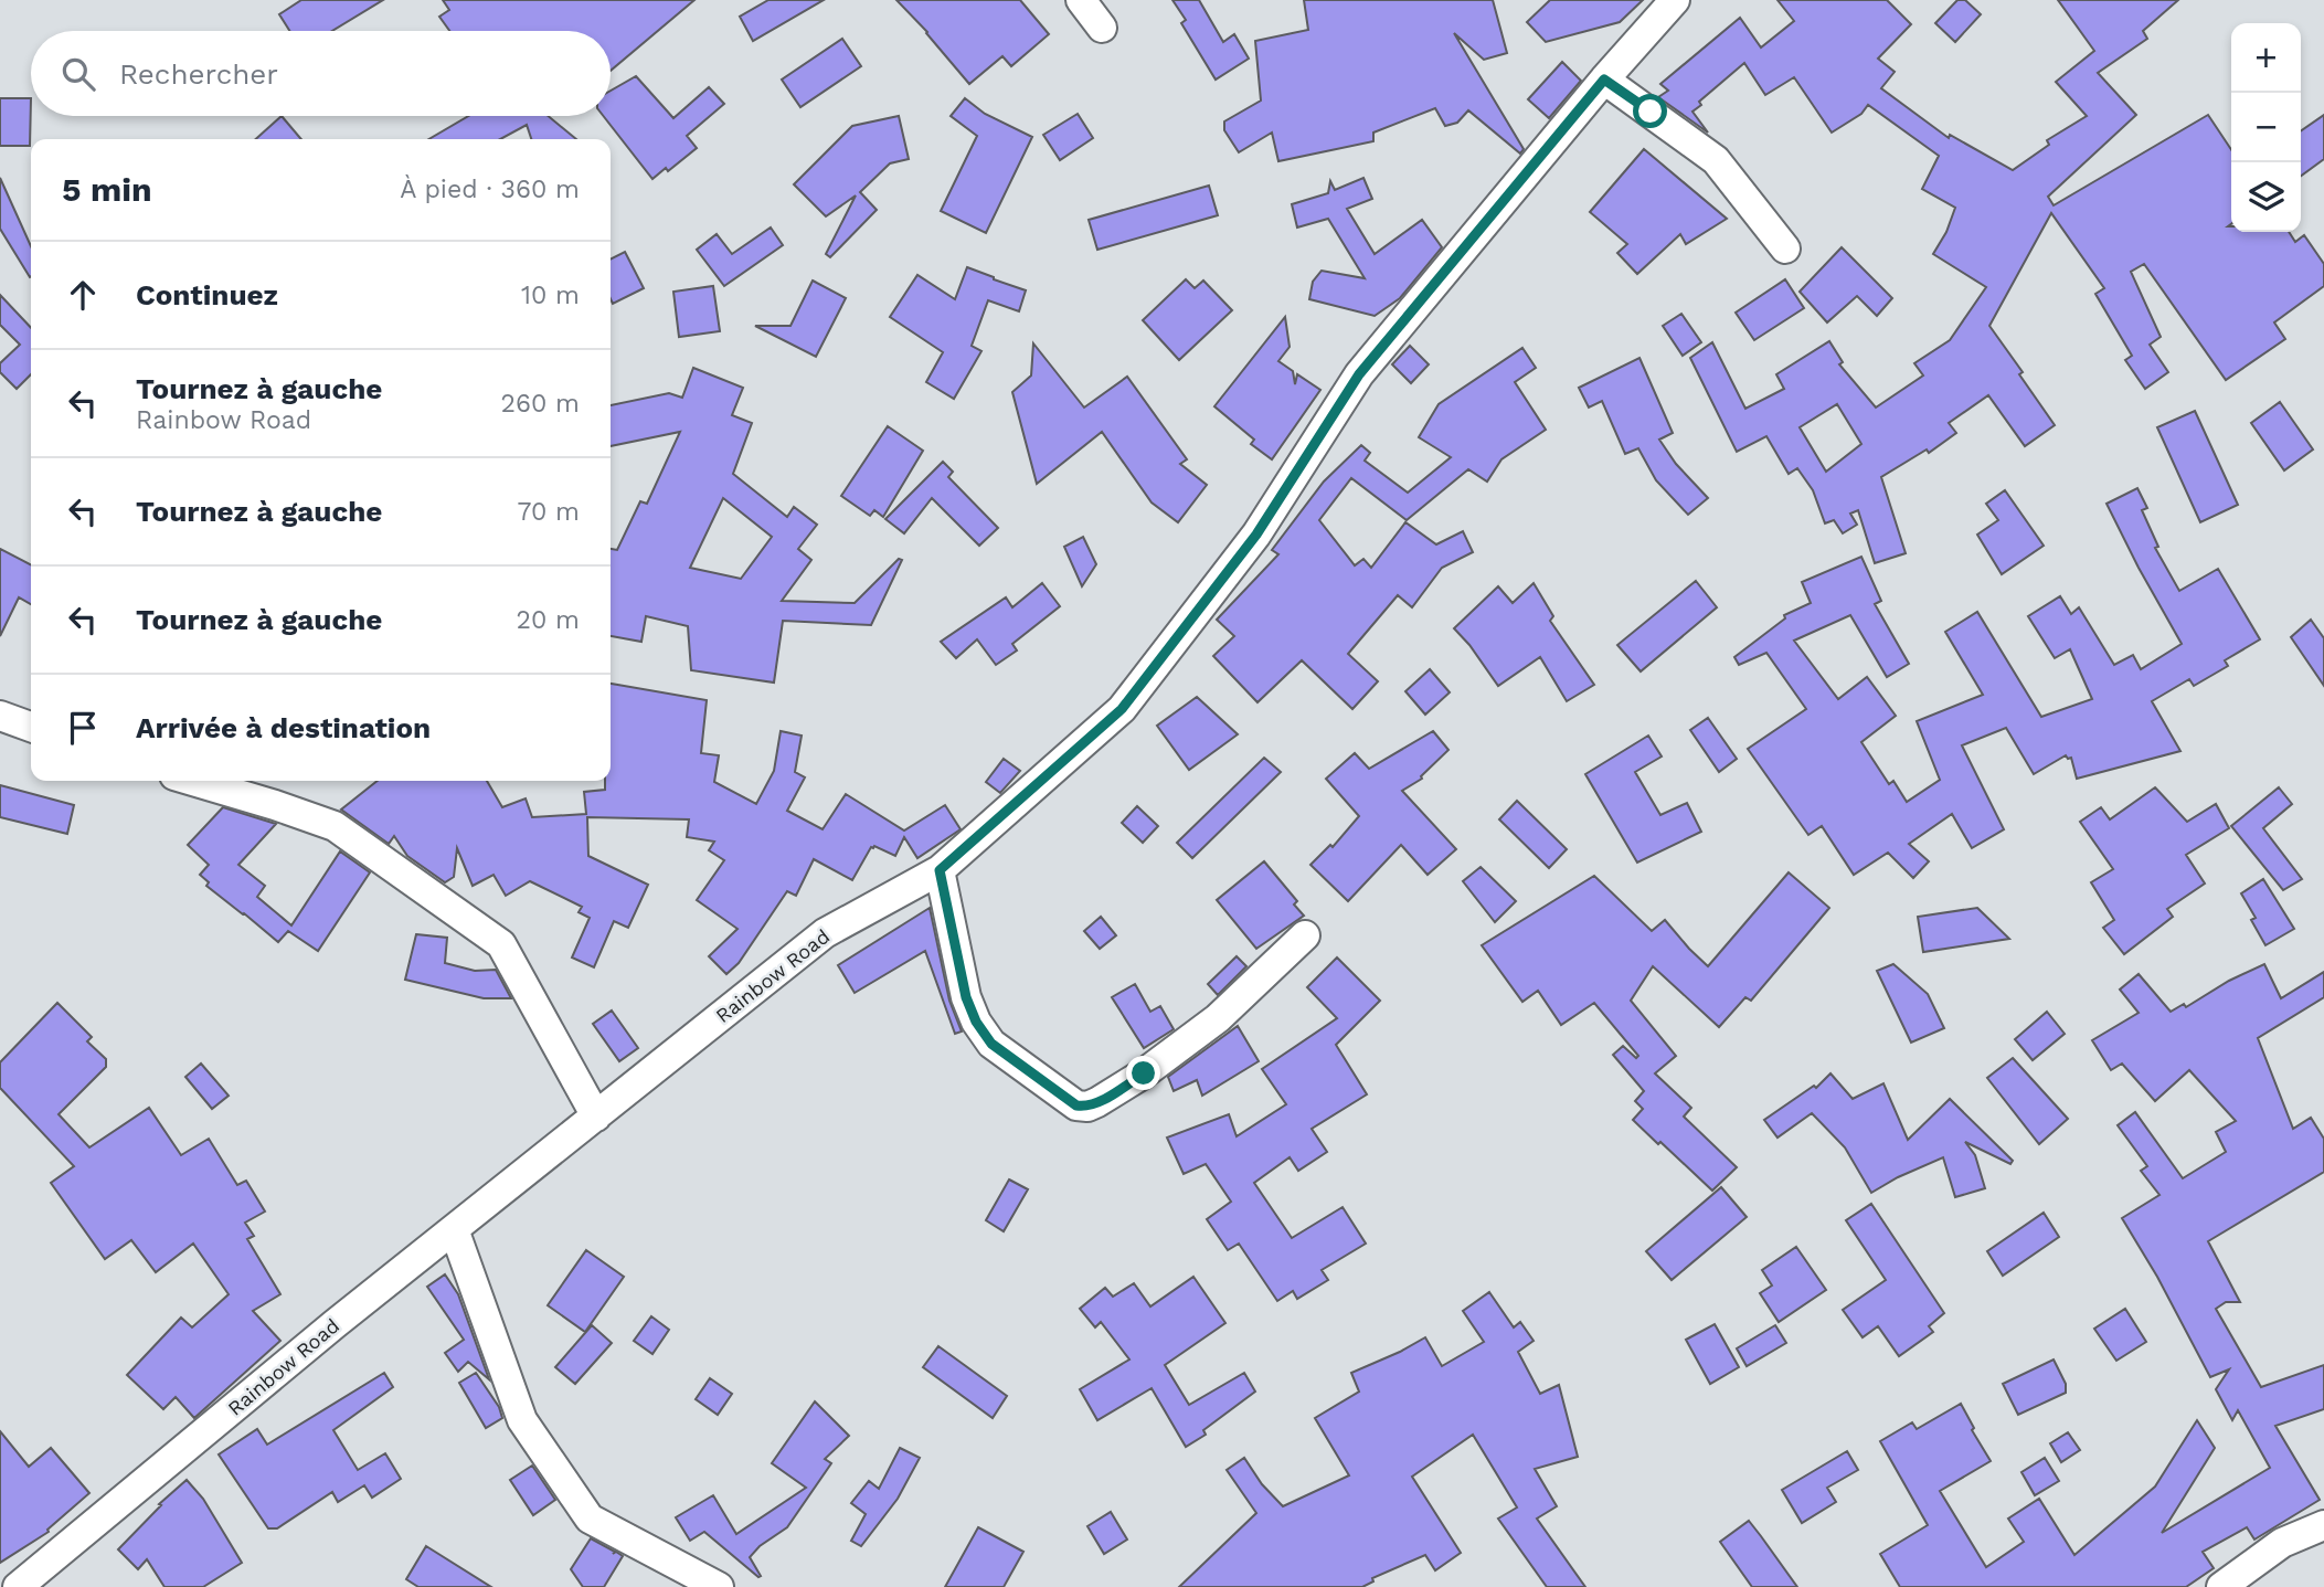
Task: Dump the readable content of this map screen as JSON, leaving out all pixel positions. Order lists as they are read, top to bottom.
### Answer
{
  "streets": {
    "street": ["Rainbow Road"]
  },
  "page": {
    "map_buttons": ["+", "−"],
    "search": "Rechercher",
    "heading": ["5 min", "À pied · 360 m"],
    "list": [
      ["Continuez", "10 m"],
      ["Tournez à gauche", "Rainbow Road", "260 m"],
      ["Tournez à gauche", "70 m"],
      ["Tournez à gauche", "20 m"],
      "Arrivée à destination"
    ]
  }
}
